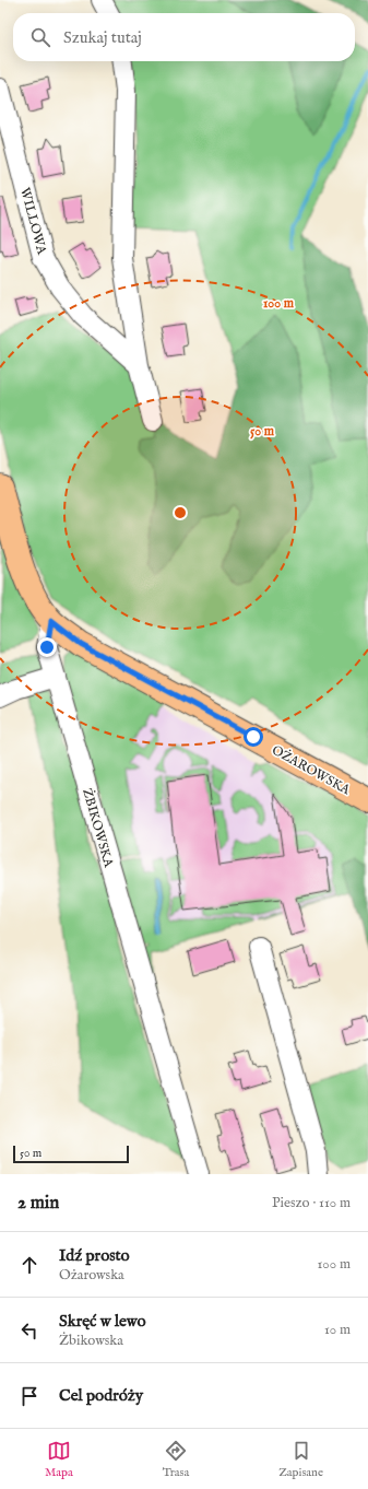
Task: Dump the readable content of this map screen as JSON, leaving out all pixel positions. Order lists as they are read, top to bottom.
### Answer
{
  "streets": {
    "main road": ["OŻAROWSKA"],
    "street": ["WILLOWA", "ŻBIKOWSKA"]
  },
  "crossings": [
    ["OŻAROWSKA", "ŻBIKOWSKA"]
  ],
  "scale_bar": "50 m",
  "page": {
    "search": "Szukaj tutaj",
    "scale": "50 m",
    "heading": ["2 min", "Pieszo · 110 m"],
    "list": [
      ["Idź prosto", "Ożarowska", "100 m"],
      ["Skręć w lewo", "Żbikowska", "10 m"],
      "Cel podróży"
    ],
    "nav": ["Mapa", "Trasa", "Zapisane"]
  },
  "rings": ["100 m", "50 m"]
}
